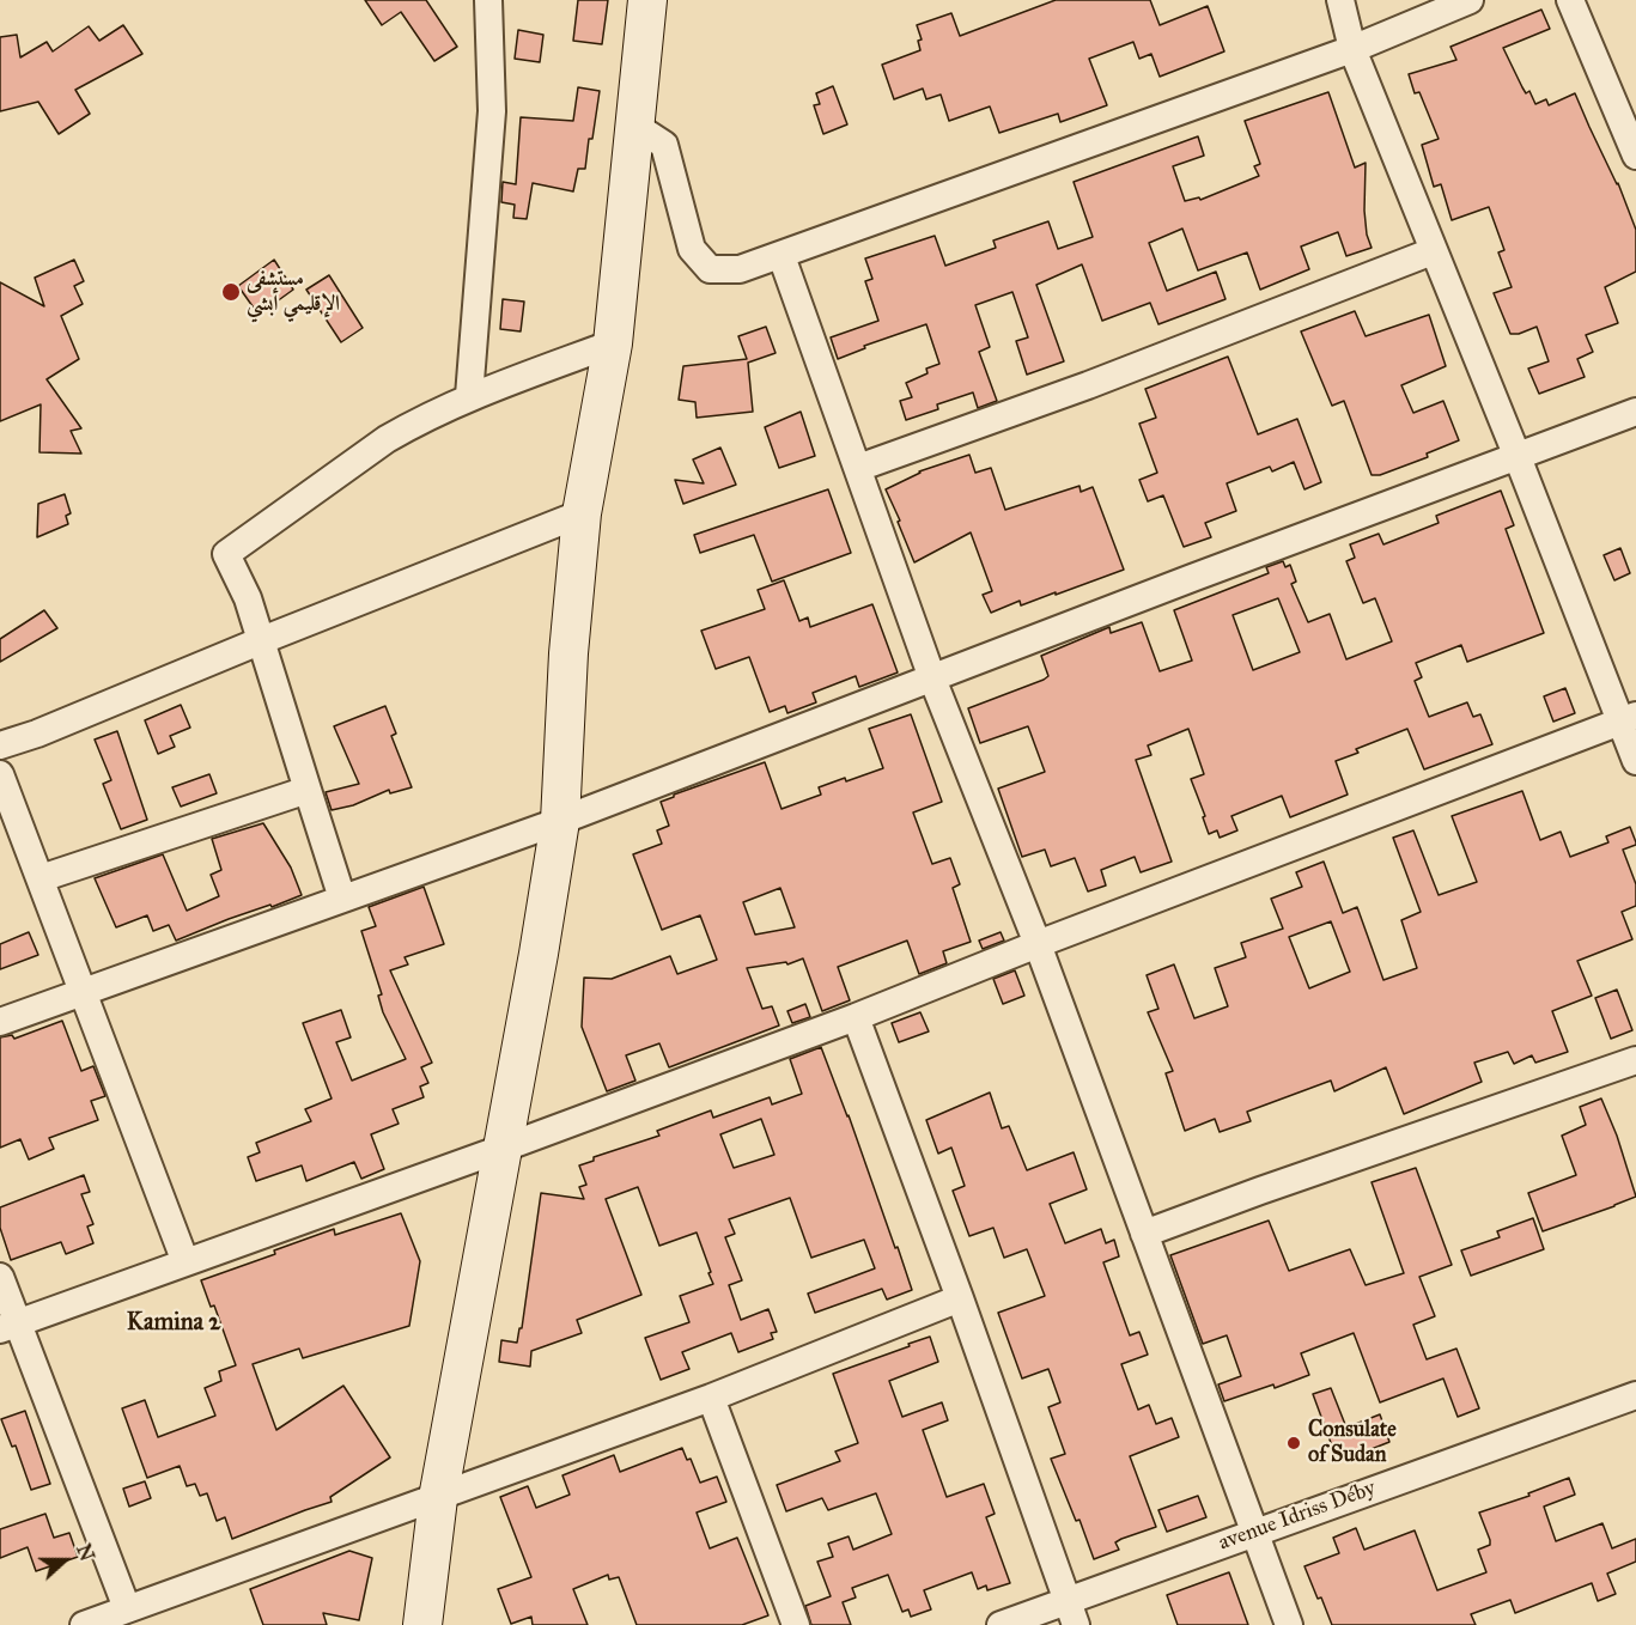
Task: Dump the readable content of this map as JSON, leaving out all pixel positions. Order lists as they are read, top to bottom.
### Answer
{
  "streets": {
    "street": ["avenue Idriss Déby"]
  },
  "districts": ["Kamina 2"],
  "places": ["مستشفى الإقليمي أبشي", "Consulate of Sudan"],
  "north": "right"
}
